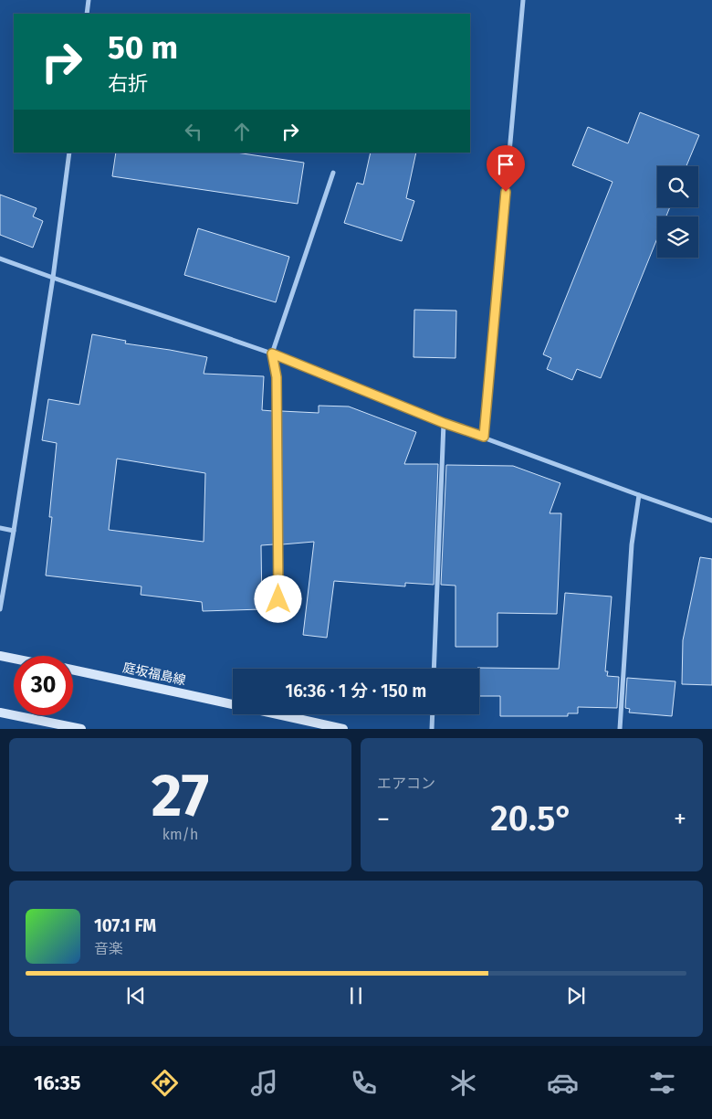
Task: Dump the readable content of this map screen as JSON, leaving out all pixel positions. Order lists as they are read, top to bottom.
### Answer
{
  "streets": {
    "main road": ["庭坂福島線"]
  },
  "page": {
    "turn": ["50 m", "右折"],
    "limit": "30",
    "trip": "16:36 · 1 分 · 150 m",
    "tile": [
      ["27", "km/h"],
      "エアコン"
    ],
    "heat": ["−", "20.5°", "+"],
    "song": ["107.1 FM", "音楽"],
    "tabs": "16:35"
  }
}
